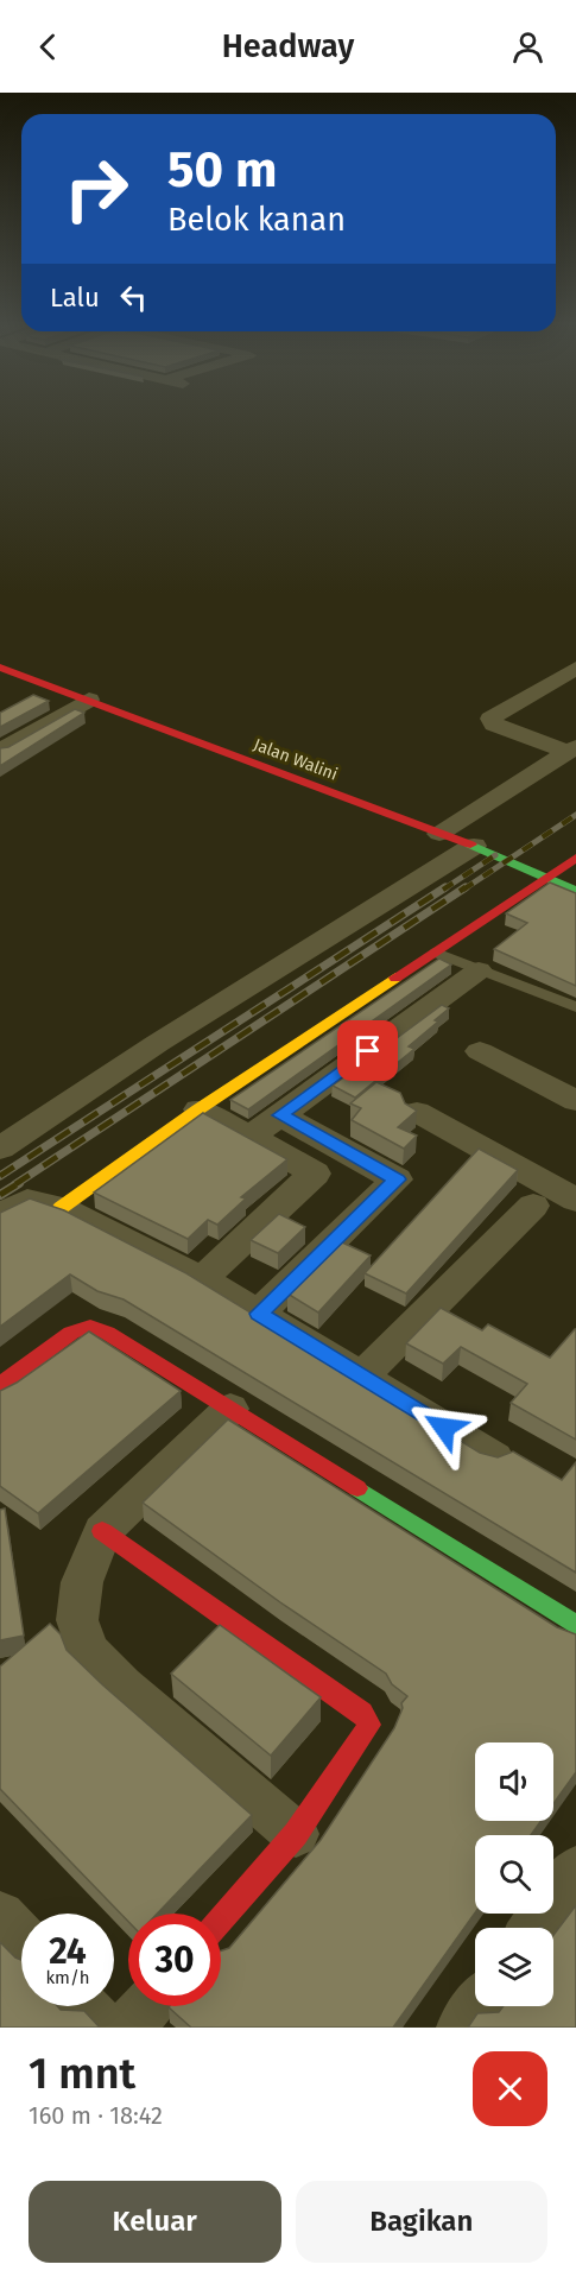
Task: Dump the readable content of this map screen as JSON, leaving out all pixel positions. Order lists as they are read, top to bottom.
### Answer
{
  "streets": {
    "street": ["Jalan Walini"]
  },
  "page": {
    "header": "Headway",
    "turn": ["50 m", "Belok kanan"],
    "then": "Lalu",
    "speed": "24 km/h",
    "limit": "30",
    "heading": ["1 mnt", "160 m · 18:42"],
    "buttons": ["Keluar", "Bagikan"]
  }
}
